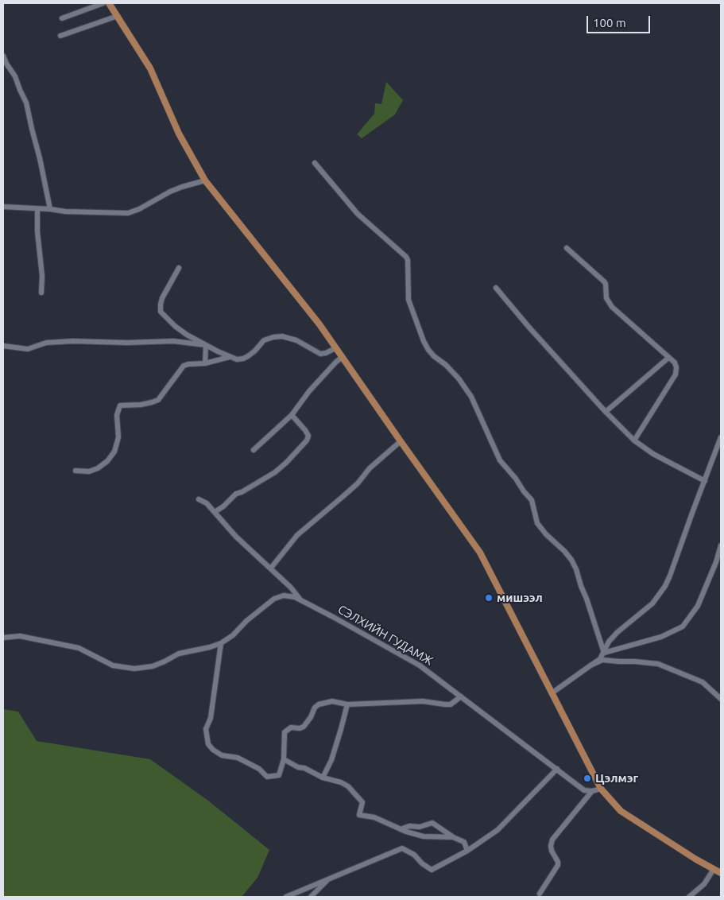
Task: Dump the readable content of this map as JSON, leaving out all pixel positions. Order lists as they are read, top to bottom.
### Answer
{
  "streets": {
    "street": ["СЭЛХИЙН ГУДАМЖ"]
  },
  "places": ["мишээл", "Цэлмэг"],
  "scale_bar": "100 m"
}
